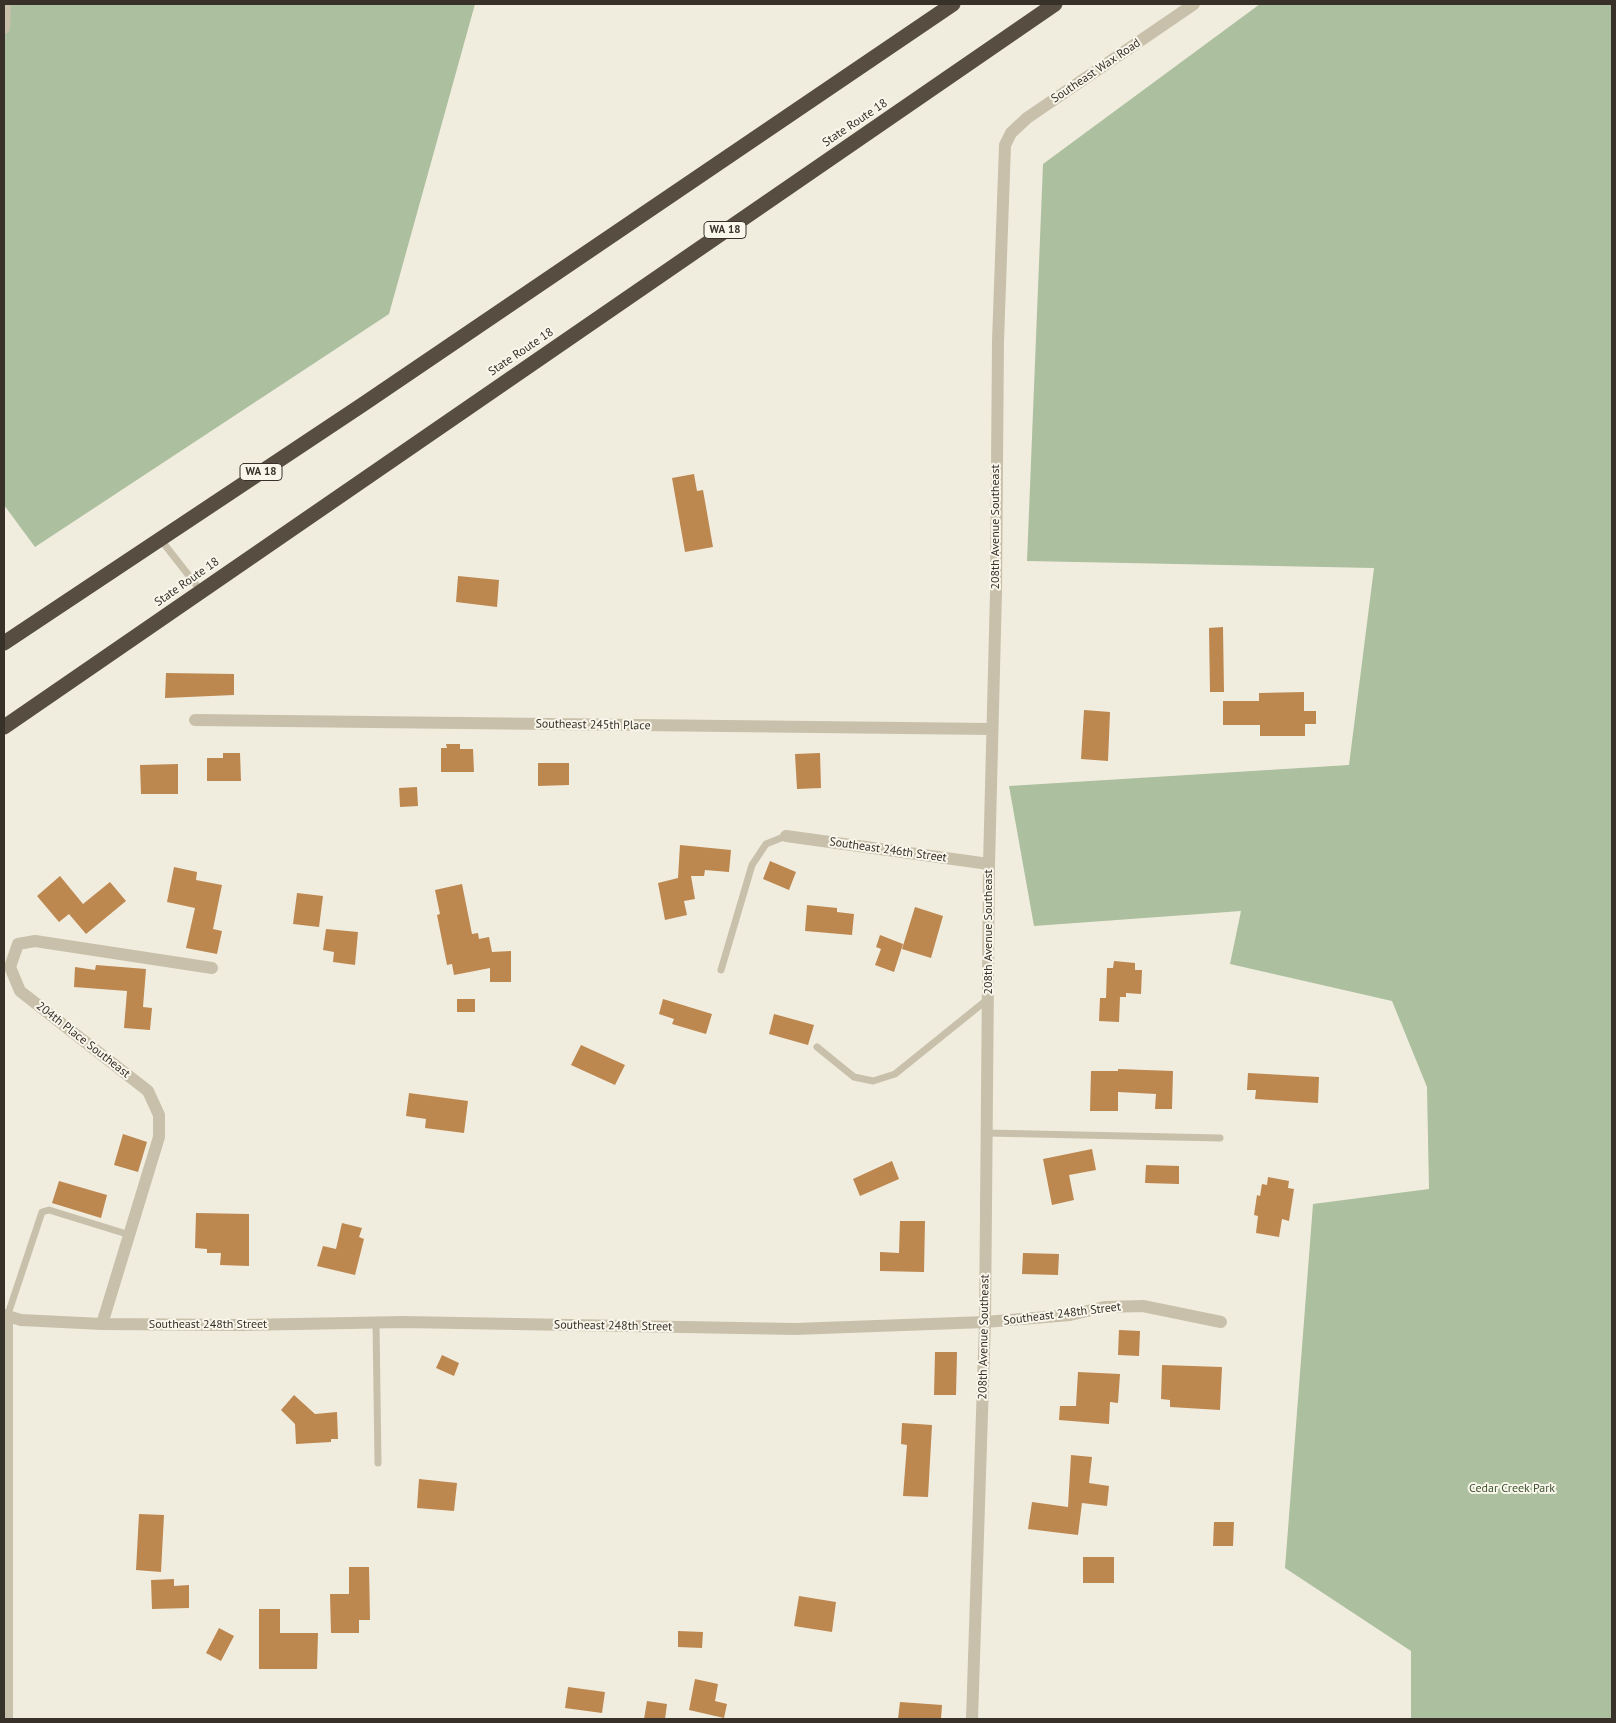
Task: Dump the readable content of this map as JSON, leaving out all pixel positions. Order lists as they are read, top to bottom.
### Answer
{
  "streets": {
    "highway": ["State Route 18", "WA 18"],
    "street": [
      "Southeast Wax Road",
      "208th Avenue Southeast",
      "Southeast 245th Place",
      "Southeast 246th Street",
      "204th Place Southeast",
      "Southeast 248th Street"
    ]
  },
  "crossings": [
    ["Southeast Wax Road", "208th Avenue Southeast"],
    ["208th Avenue Southeast", "Southeast 245th Place"],
    ["208th Avenue Southeast", "Southeast 246th Street"],
    ["208th Avenue Southeast", "Southeast 248th Street"],
    ["204th Place Southeast", "Southeast 248th Street"]
  ],
  "parks": ["Cedar Creek Park"]
}
